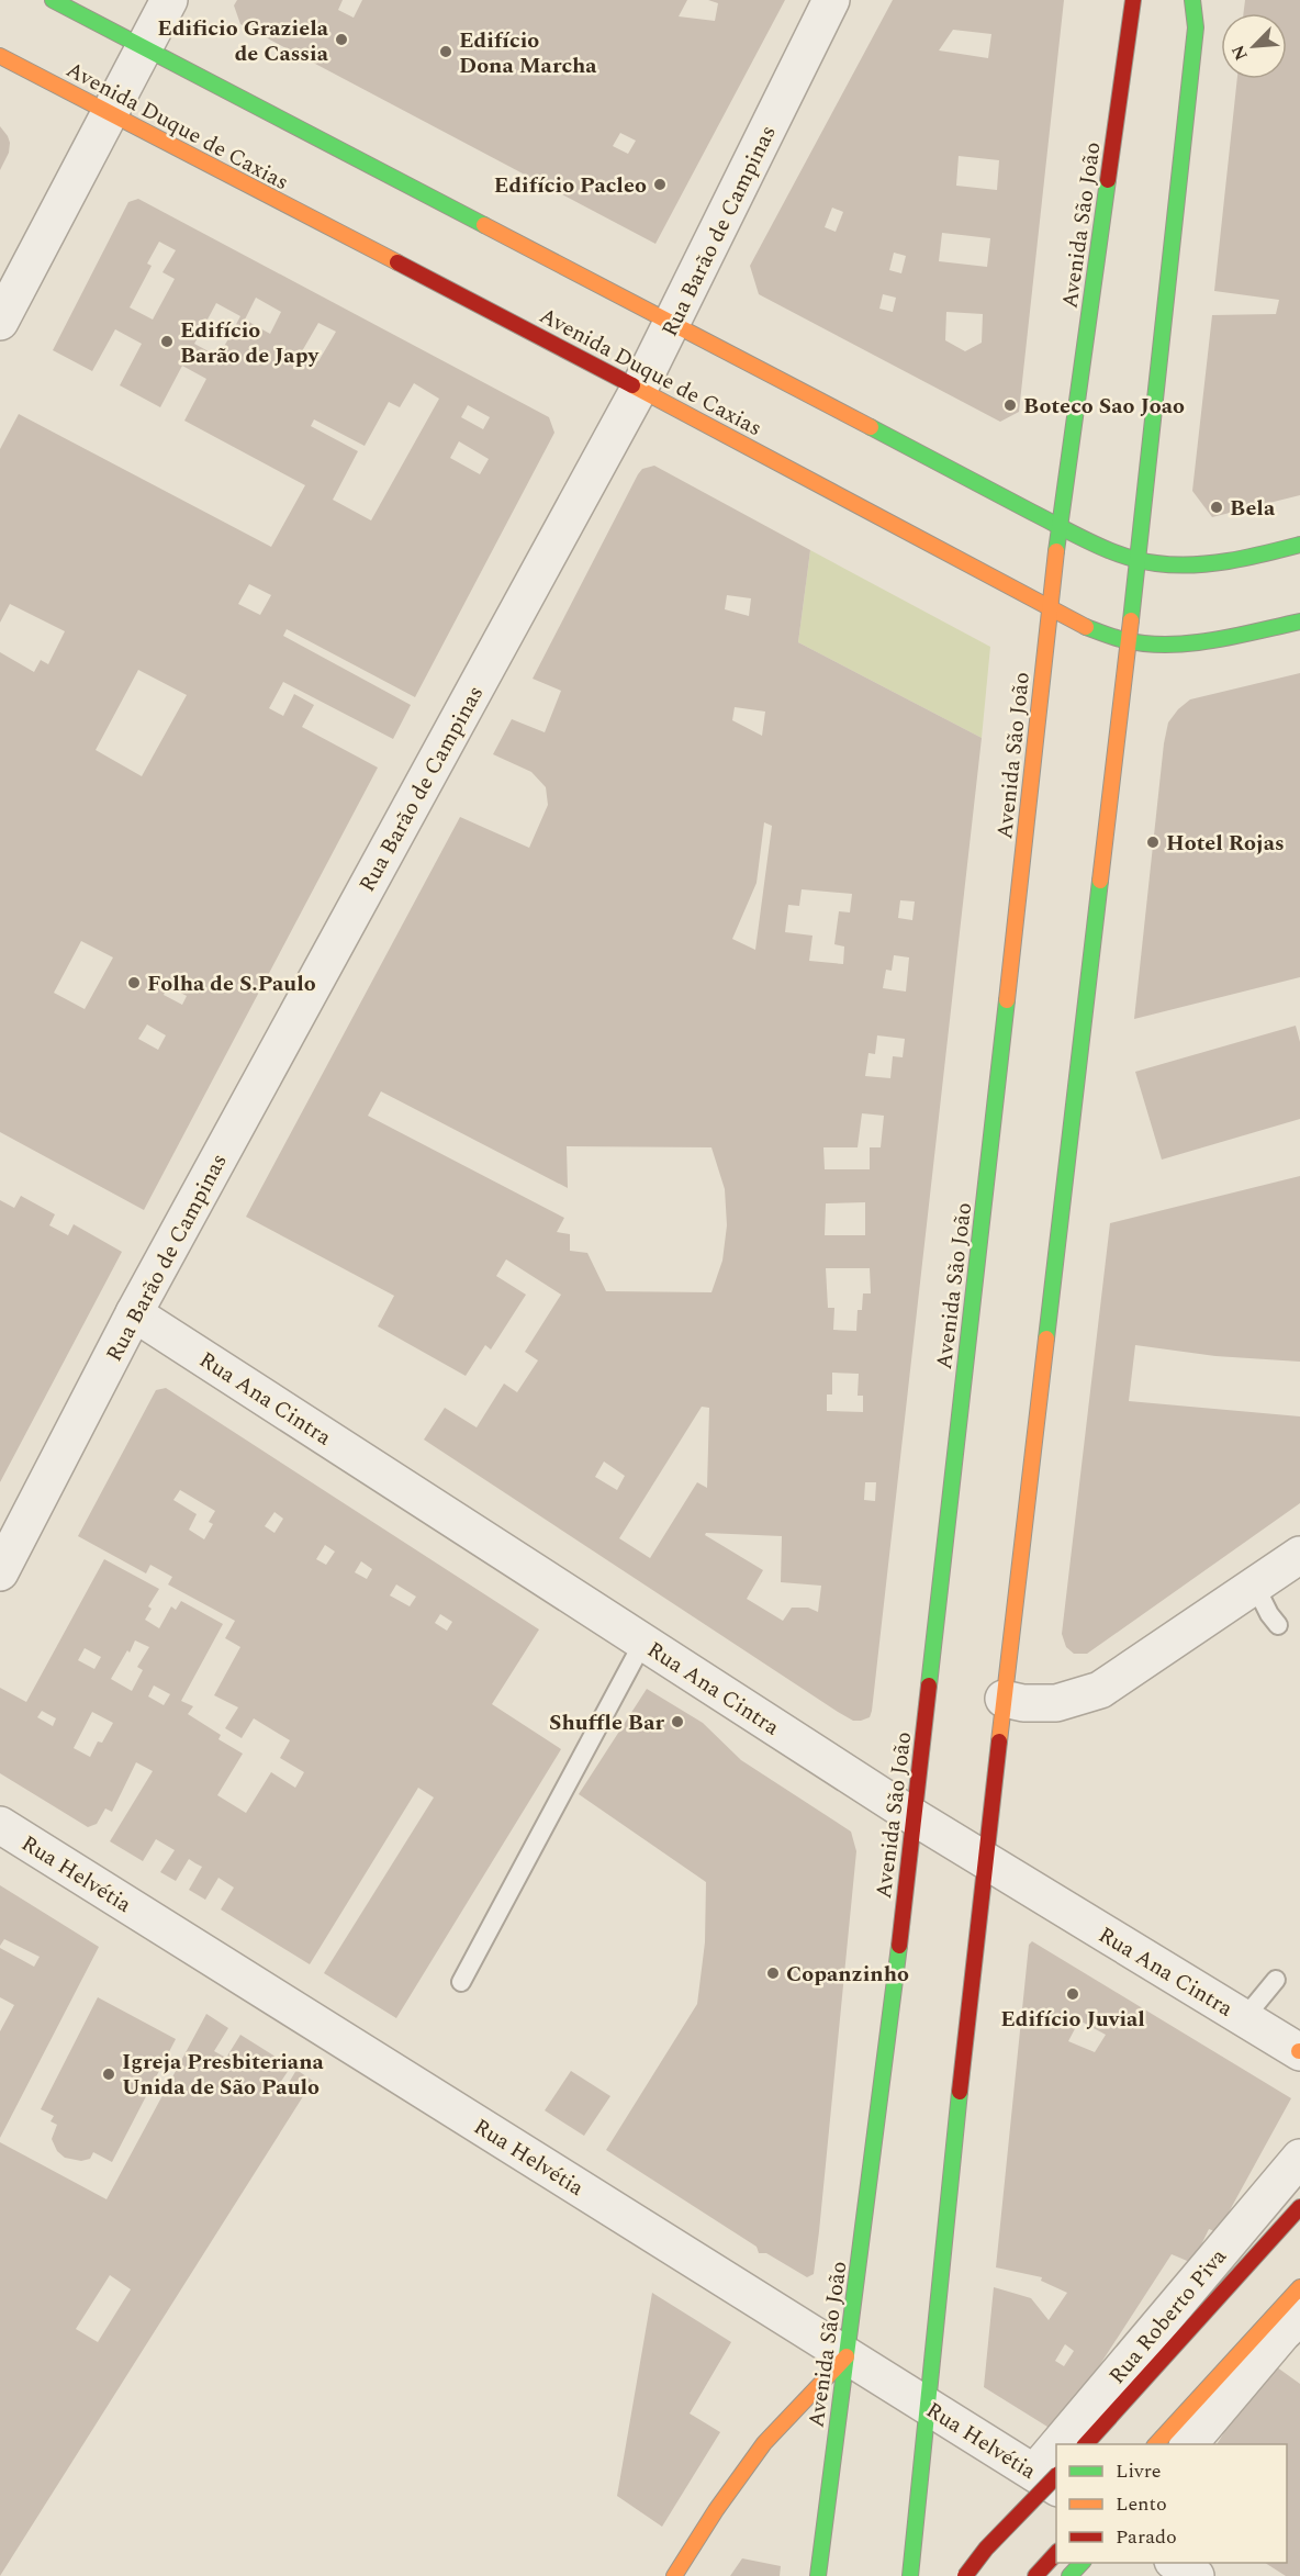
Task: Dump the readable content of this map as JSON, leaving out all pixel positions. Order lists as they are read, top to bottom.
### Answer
{
  "streets": {
    "main road": ["Avenida Duque de Caxias", "Avenida São João"],
    "street": [
      "Rua Barão de Campinas",
      "Rua Ana Cintra",
      "Rua Helvétia",
      "Rua Roberto Piva"
    ]
  },
  "crossings": [
    ["Avenida Duque de Caxias", "Avenida São João"],
    ["Avenida Duque de Caxias", "Rua Barão de Campinas"],
    ["Avenida São João", "Rua Ana Cintra"],
    ["Avenida São João", "Rua Helvétia"],
    ["Rua Barão de Campinas", "Rua Ana Cintra"]
  ],
  "places": [
    "Edificio Graziela de Cassia",
    "Edifício Dona Marcha",
    "Edifício Pacleo",
    "Edifício Barão de Japy",
    "Boteco Sao Joao",
    "Bela",
    "Hotel Rojas",
    "Folha de S.Paulo",
    "Shuffle Bar",
    "Copanzinho",
    "Edifício Juvial",
    "Igreja Presbiteriana Unida de São Paulo"
  ],
  "legend": ["Livre", "Lento", "Parado"],
  "north": "bottom left"
}
